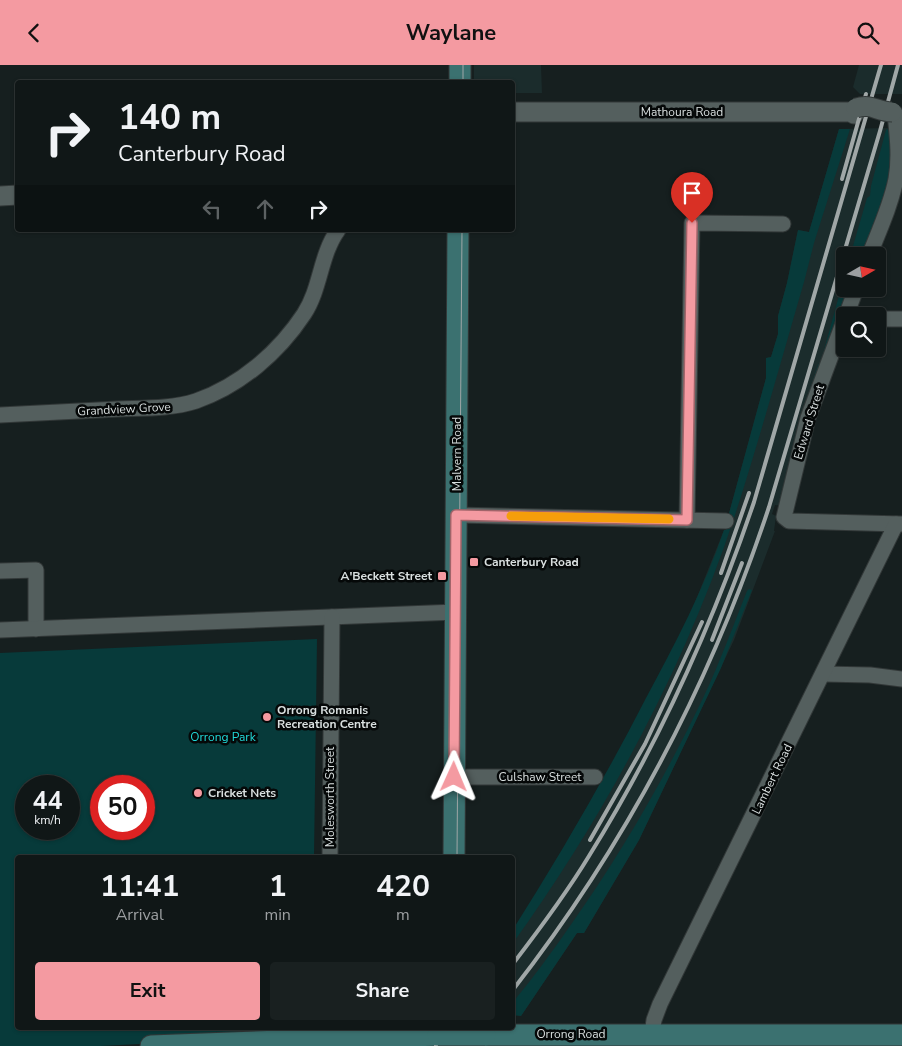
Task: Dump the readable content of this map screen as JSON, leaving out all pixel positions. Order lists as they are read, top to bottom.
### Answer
{
  "streets": {
    "main road": ["Malvern Road", "Orrong Road"],
    "street": [
      "Mathoura Road",
      "Grandview Grove",
      "Edward Street",
      "Culshaw Street",
      "Lambert Road",
      "Molesworth Street"
    ]
  },
  "crossings": [
    ["Edward Street", "Lambert Road"],
    ["Malvern Road", "Culshaw Street"],
    ["Lambert Road", "Orrong Road"]
  ],
  "parks": ["Orrong Park"],
  "places": {
    "transit": ["Canterbury Road", "A'Beckett Street"],
    "other": ["Orrong Romanis Recreation Centre", "Cricket Nets"]
  },
  "north": "right",
  "page": {
    "header": "Waylane",
    "turn": ["140 m", "Canterbury Road"],
    "speed": "44 km/h",
    "limit": "50",
    "eta": [
      "11:41",
      "Arrival",
      "1",
      "min",
      "420",
      "m"
    ],
    "buttons": ["Exit", "Share"]
  }
}
